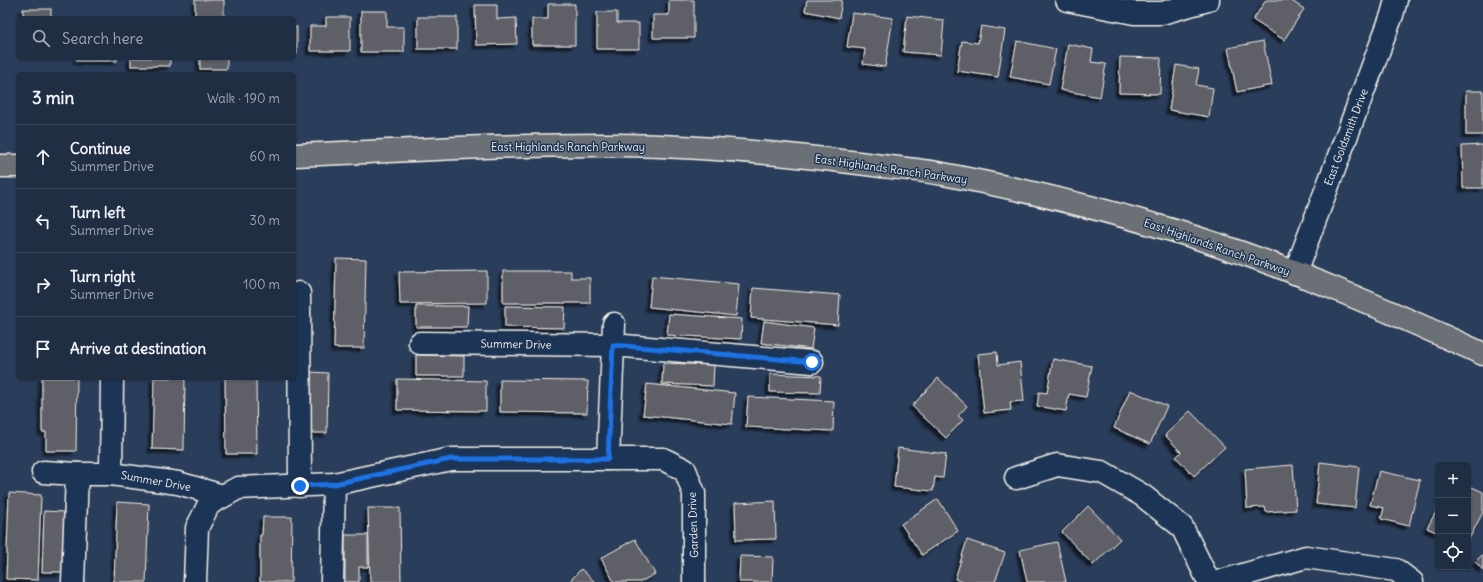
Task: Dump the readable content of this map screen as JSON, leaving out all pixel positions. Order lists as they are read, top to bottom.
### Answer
{
  "streets": {
    "main road": ["East Highlands Ranch Parkway"],
    "street": ["East Goldsmith Drive", "Summer Drive", "Garden Drive"]
  },
  "crossings": [
    ["East Goldsmith Drive", "East Highlands Ranch Parkway"]
  ],
  "page": {
    "search": "Search here",
    "heading": ["3 min", "Walk · 190 m"],
    "list": [
      ["Continue", "Summer Drive", "60 m"],
      ["Turn left", "Summer Drive", "30 m"],
      ["Turn right", "Summer Drive", "100 m"],
      "Arrive at destination"
    ],
    "map_buttons": ["+", "−"]
  }
}
